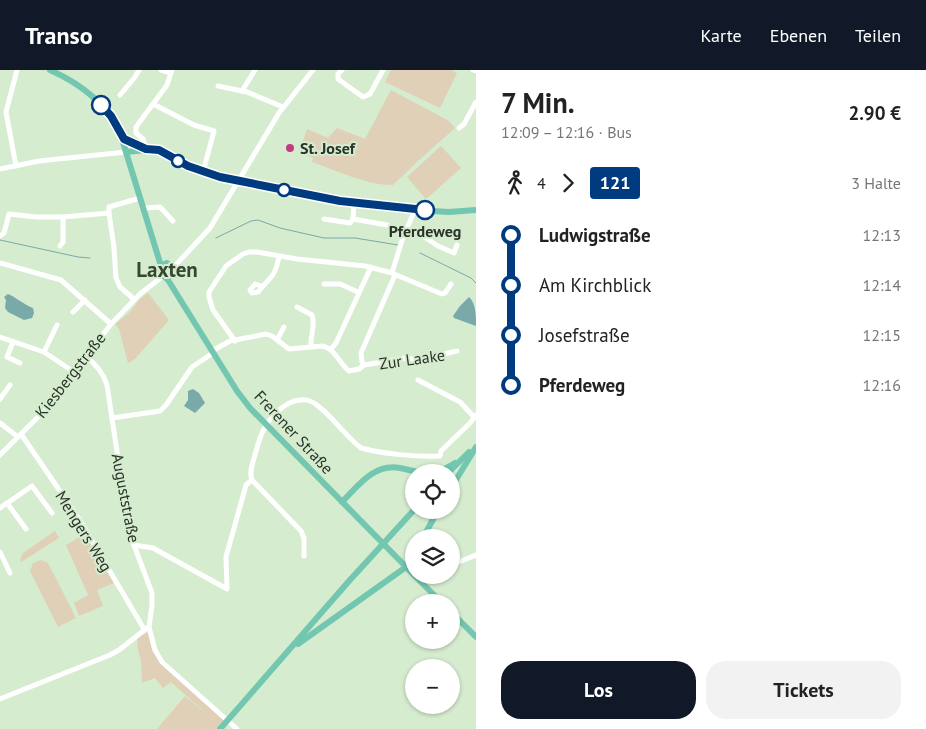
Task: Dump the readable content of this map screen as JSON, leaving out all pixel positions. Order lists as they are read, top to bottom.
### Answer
{
  "streets": {
    "main road": ["Frerener Straße"],
    "street": [
      "Zur Laake",
      "Kiesbergstraße",
      "Auguststraße",
      "Mengers Weg"
    ]
  },
  "crossings": [
    ["Kiesbergstraße", "Frerener Straße"],
    ["Kiesbergstraße", "Auguststraße"],
    ["Kiesbergstraße", "Mengers Weg"],
    ["Auguststraße", "Mengers Weg"]
  ],
  "districts": ["Laxten"],
  "places": ["St. Josef", "Pferdeweg"],
  "lines": ["bus line 121"],
  "page": {
    "header": "Transo",
    "nav": ["Karte", "Ebenen", "Teilen"],
    "heading": ["7 Min.", "12:09 – 12:16 · Bus", "2.90 €"],
    "legs": ["4", "121", "3 Halte"],
    "list": [
      {
        "name": "Ludwigstraße",
        "value": "12:13"
      },
      {
        "name": "Am Kirchblick",
        "value": "12:14"
      },
      {
        "name": "Josefstraße",
        "value": "12:15"
      },
      {
        "name": "Pferdeweg",
        "value": "12:16"
      }
    ],
    "map_buttons": ["+", "−"],
    "buttons": ["Los", "Tickets"]
  }
}
